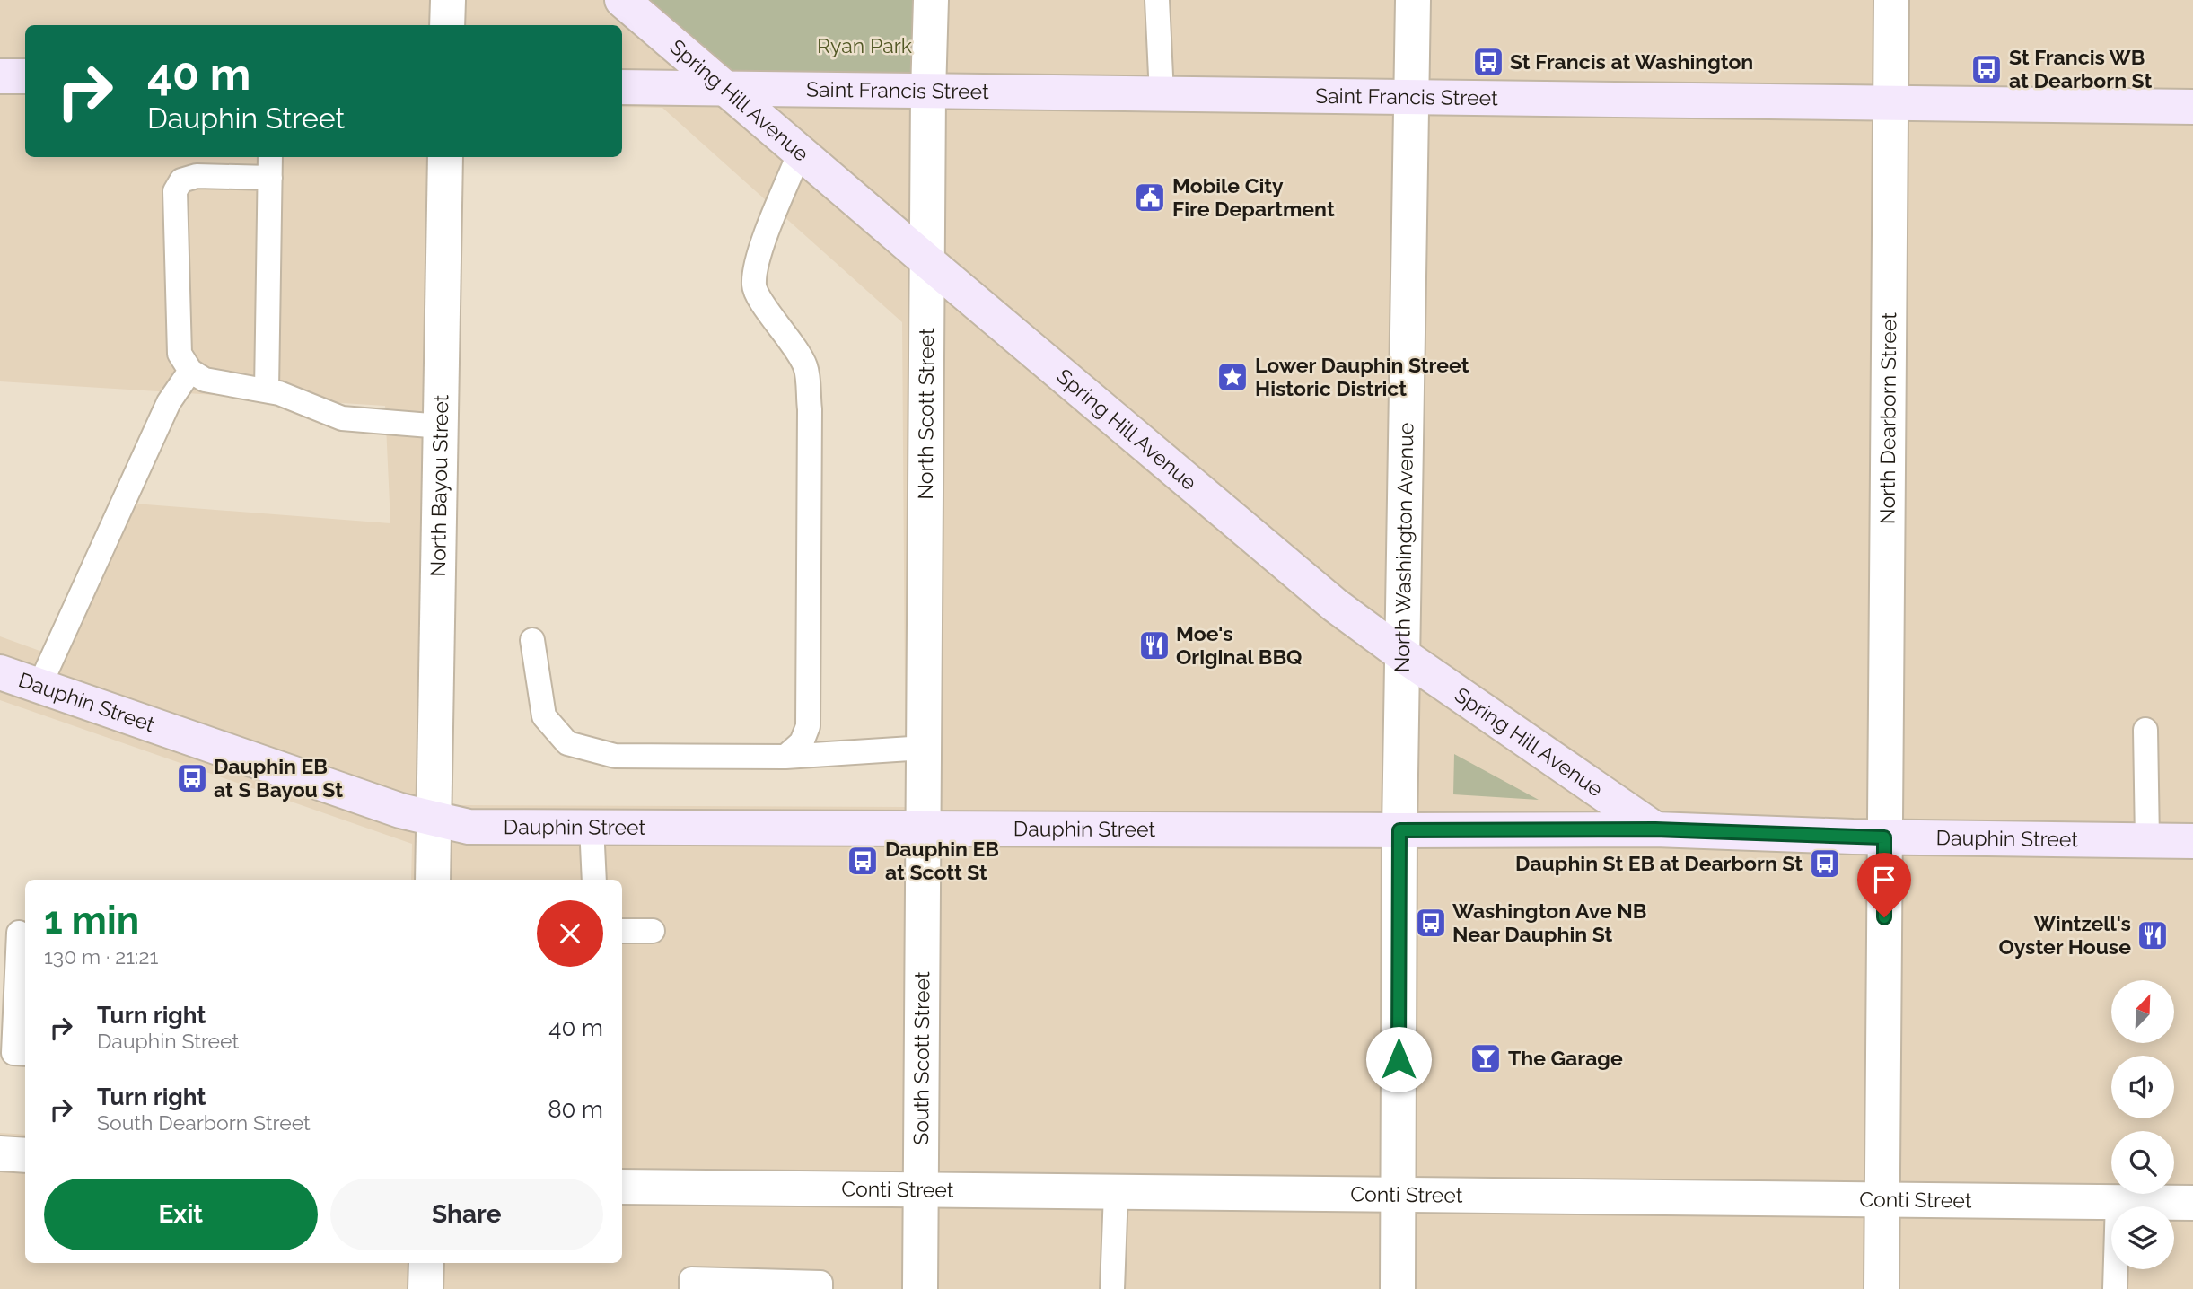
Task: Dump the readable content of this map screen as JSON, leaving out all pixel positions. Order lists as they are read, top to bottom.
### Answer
{
  "streets": {
    "street": [
      "Saint Francis Street",
      "Spring Hill Avenue",
      "North Scott Street",
      "North Dearborn Street",
      "North Bayou Street",
      "North Washington Avenue",
      "Dauphin Street",
      "South Scott Street",
      "Conti Street"
    ]
  },
  "crossings": [
    ["Saint Francis Street", "Spring Hill Avenue"],
    ["Saint Francis Street", "North Scott Street"],
    ["Saint Francis Street", "North Dearborn Street"],
    ["Saint Francis Street", "North Washington Avenue"],
    ["Spring Hill Avenue", "North Scott Street"],
    ["Spring Hill Avenue", "North Washington Avenue"],
    ["Spring Hill Avenue", "Dauphin Street"],
    ["North Scott Street", "Dauphin Street"],
    ["North Scott Street", "South Scott Street"],
    ["North Dearborn Street", "Dauphin Street"],
    ["North Dearborn Street", "Conti Street"],
    ["North Bayou Street", "Dauphin Street"],
    ["North Washington Avenue", "Dauphin Street"],
    ["North Washington Avenue", "Conti Street"],
    ["Dauphin Street", "South Scott Street"],
    ["South Scott Street", "Conti Street"]
  ],
  "parks": ["Ryan Park"],
  "places": {
    "bus stop": [
      "St Francis at Washington",
      "St Francis WB at Dearborn St",
      "Dauphin EB at S Bayou St",
      "Dauphin EB at Scott St",
      "Dauphin St EB at Dearborn St",
      "Washington Ave NB Near Dauphin St"
    ],
    "public building": ["Mobile City Fire Department"],
    "place": ["Lower Dauphin Street Historic District"],
    "restaurant": ["Moe's Original BBQ", "Wintzell's Oyster House"],
    "bar": ["The Garage"]
  },
  "north": "top right",
  "page": {
    "turn": ["40 m", "Dauphin Street"],
    "heading": ["1 min", "130 m · 21:21"],
    "list": [
      {
        "name": "Turn right",
        "note": "Dauphin Street",
        "value": "40 m"
      },
      {
        "name": "Turn right",
        "note": "South Dearborn Street",
        "value": "80 m"
      }
    ],
    "buttons": ["Exit", "Share"]
  }
}
